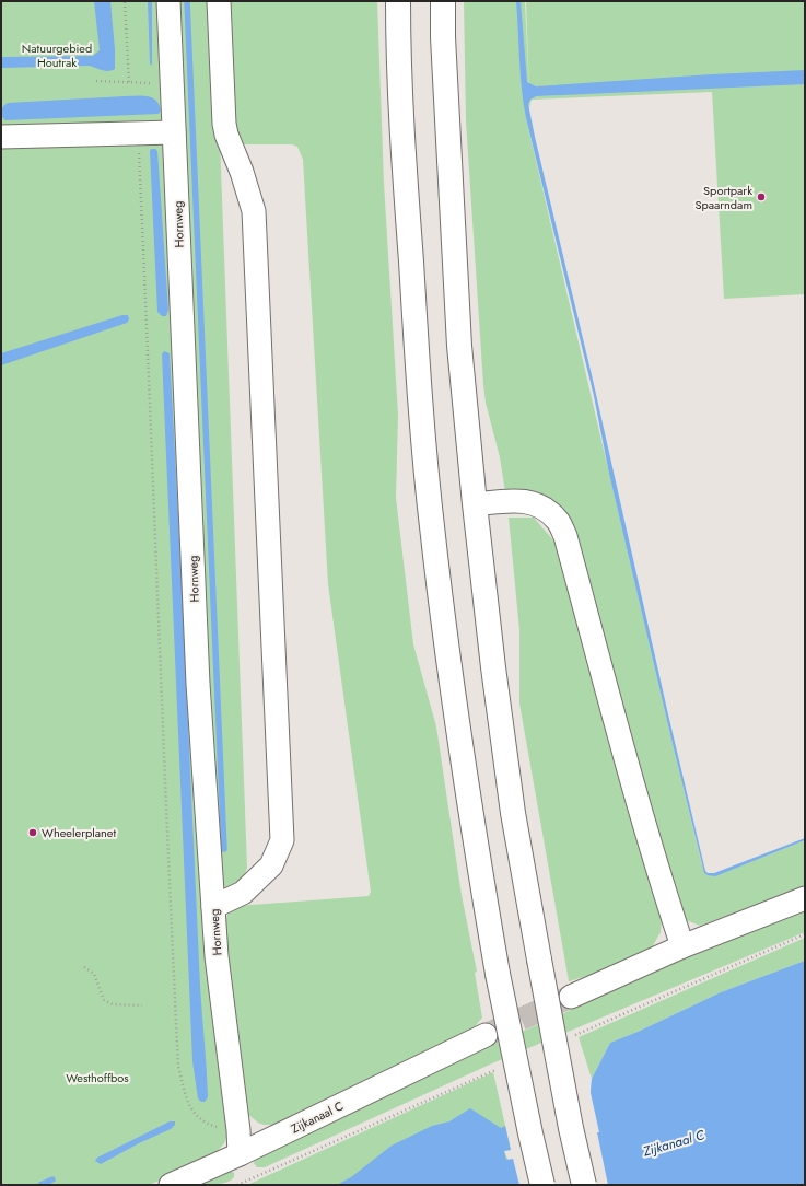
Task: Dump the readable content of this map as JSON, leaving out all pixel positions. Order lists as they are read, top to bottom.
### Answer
{
  "streets": {
    "street": ["Hornweg", "Zijkanaal C"]
  },
  "crossings": [
    ["Hornweg", "Zijkanaal C"]
  ],
  "water": ["Zijkanaal C"],
  "parks": ["Natuurgebied Houtrak", "Westhoffbos"],
  "places": ["Sportpark Spaarndam", "Wheelerplanet"]
}
